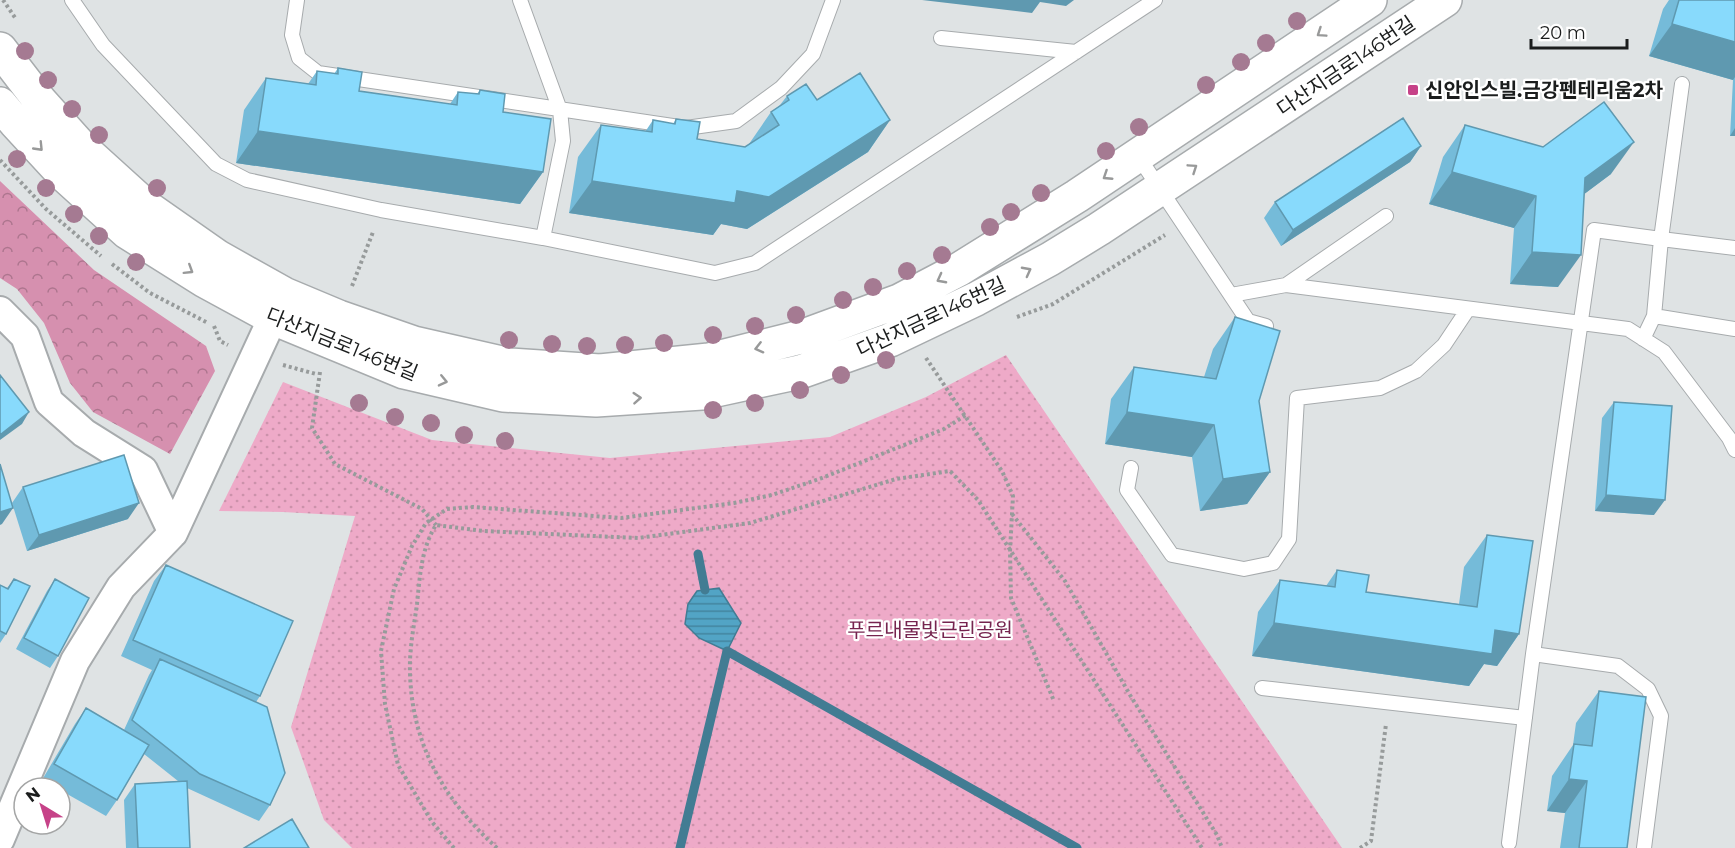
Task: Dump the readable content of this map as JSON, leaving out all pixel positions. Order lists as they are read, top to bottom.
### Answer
{
  "streets": {
    "street": ["다산지금로146번길"]
  },
  "parks": ["푸르내물빛근린공원"],
  "places": {
    "transit": ["신안인스빌.금강펜테리움2차"]
  },
  "scale_bar": "20 m",
  "north": "top left"
}
